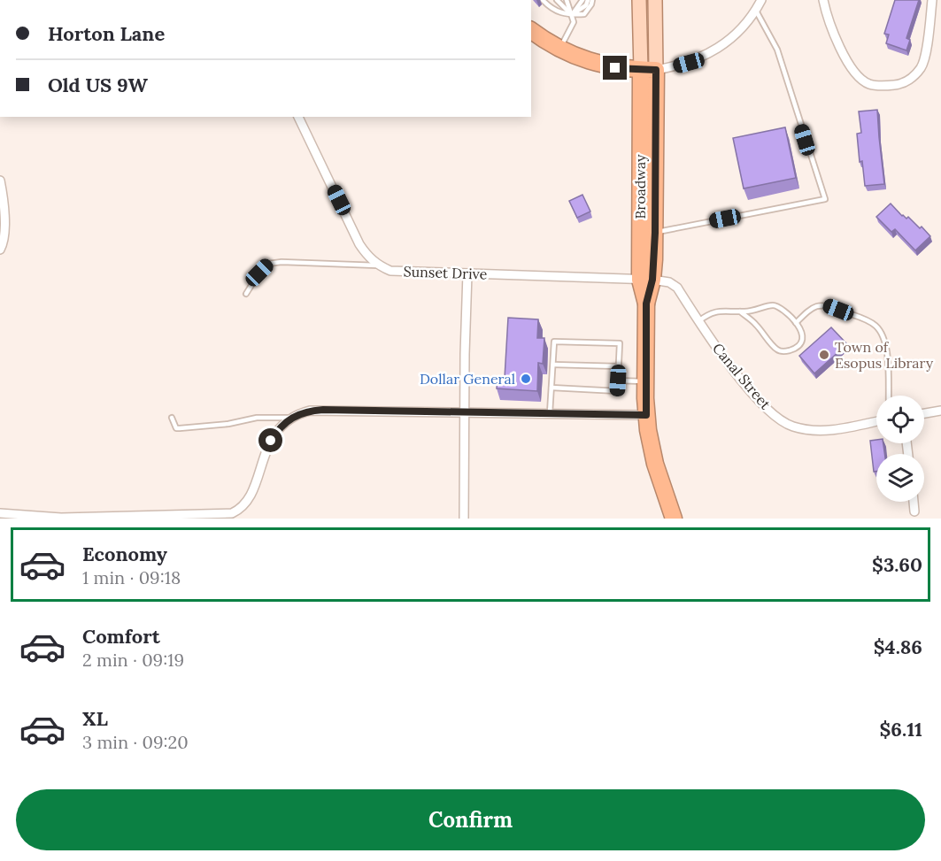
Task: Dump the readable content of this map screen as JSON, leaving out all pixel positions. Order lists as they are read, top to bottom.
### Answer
{
  "streets": {
    "highway": ["Broadway"],
    "street": ["Sunset Drive", "Canal Street"]
  },
  "crossings": [
    ["Broadway", "Sunset Drive"],
    ["Broadway", "Canal Street"],
    ["Sunset Drive", "Canal Street"]
  ],
  "places": ["Town of Esopus Library", "Dollar General"],
  "page": {
    "banner": ["Horton Lane", "Old US 9W"],
    "list": [
      {
        "name": "Economy",
        "note": "1 min · 09:18",
        "value": "$3.60"
      },
      {
        "name": "Comfort",
        "note": "2 min · 09:19",
        "value": "$4.86"
      },
      {
        "name": "XL",
        "note": "3 min · 09:20",
        "value": "$6.11"
      }
    ],
    "buttons": "Confirm"
  }
}
